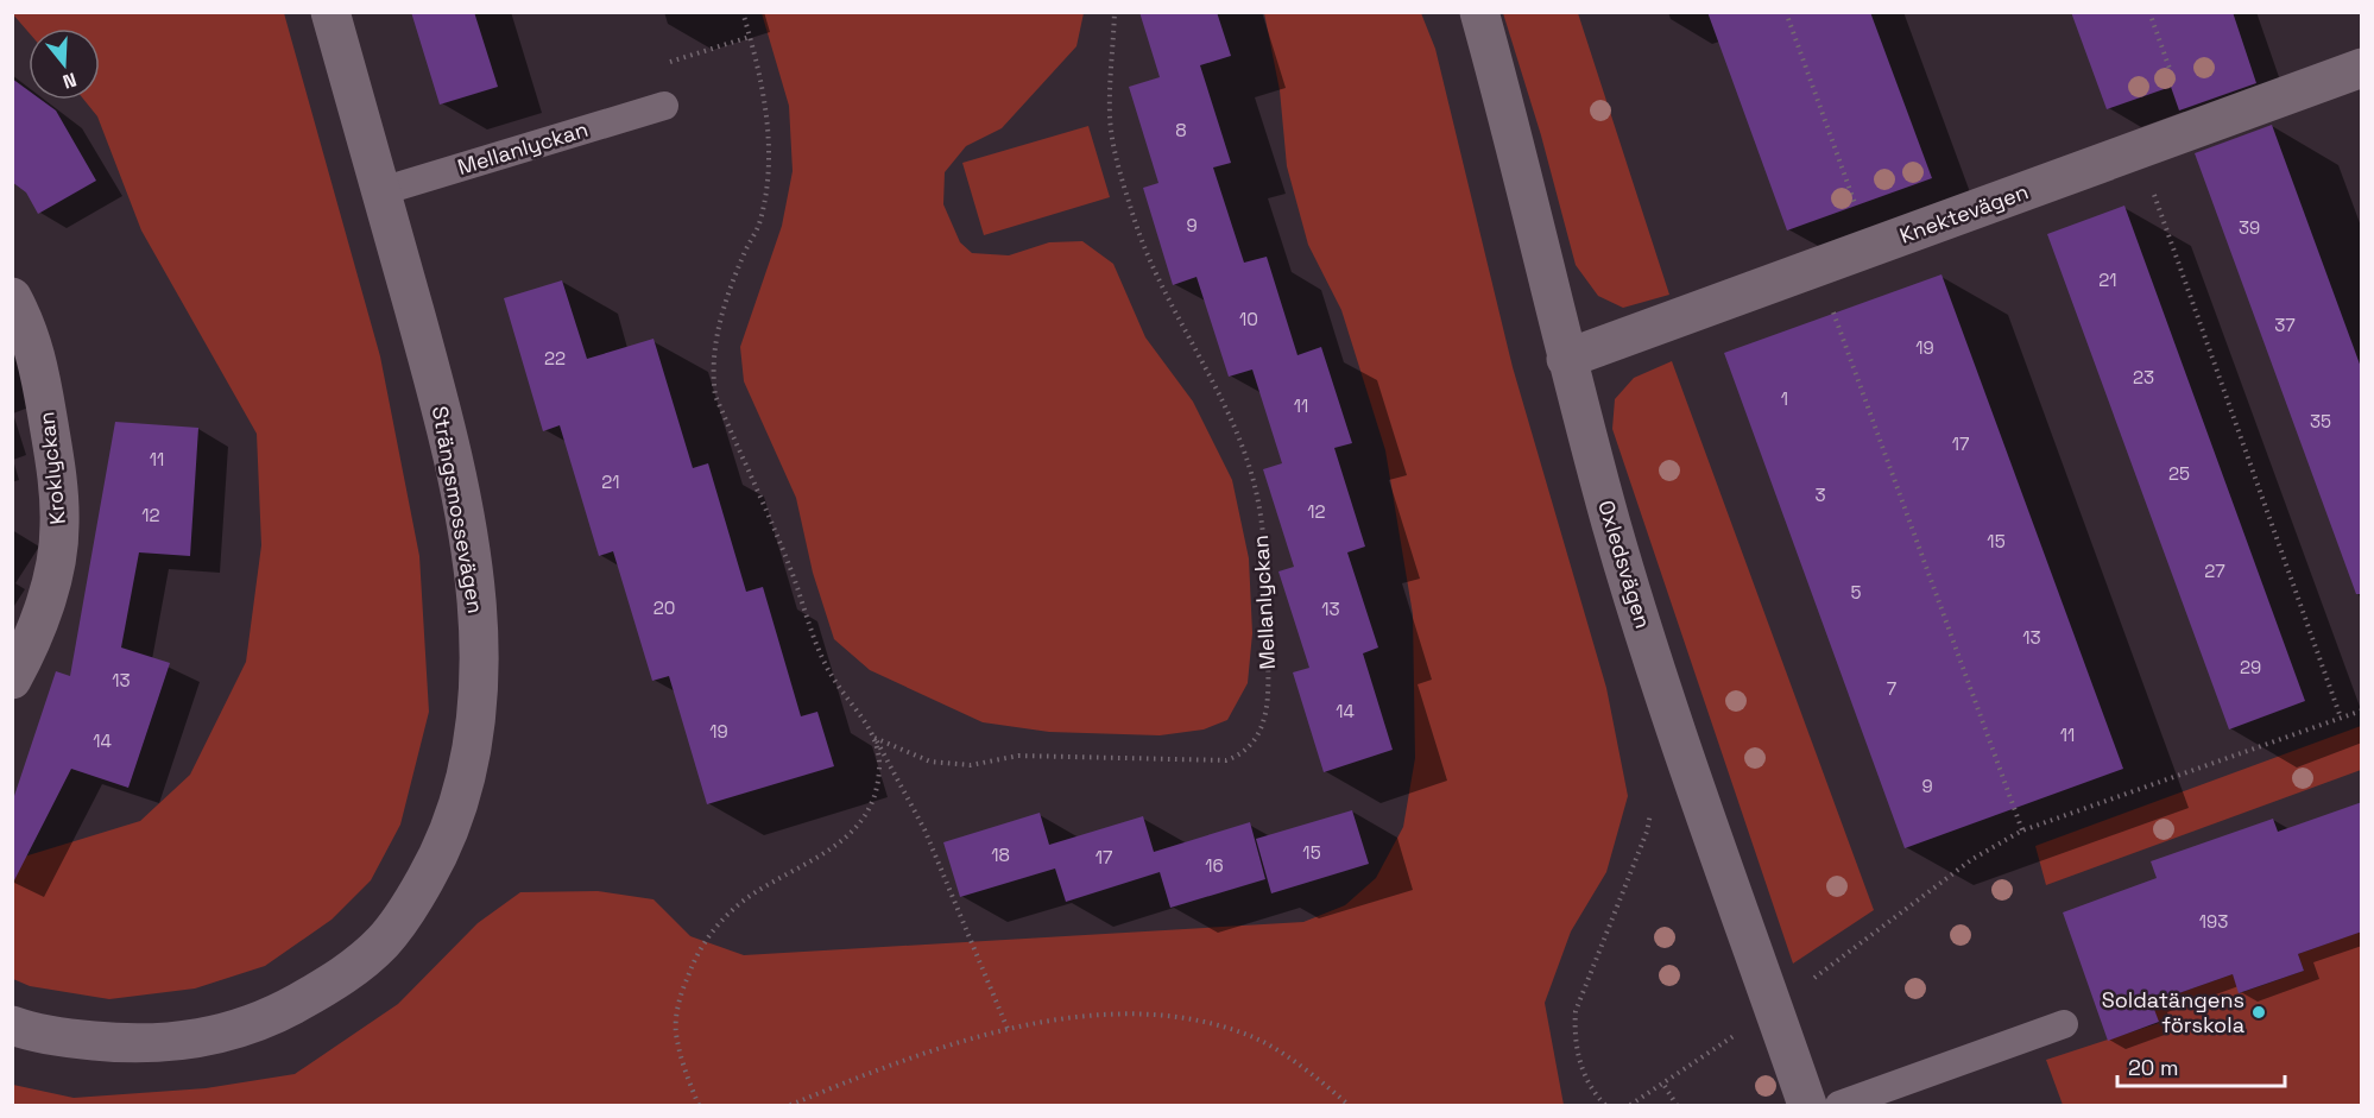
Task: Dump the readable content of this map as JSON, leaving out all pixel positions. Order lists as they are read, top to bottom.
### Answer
{
  "streets": {
    "street": [
      "Knektevägen",
      "Kroklyckan",
      "Strängsmossevägen",
      "Oxledsvägen"
    ],
    "lane": ["Mellanlyckan"]
  },
  "crossings": [
    ["Mellanlyckan", "Strängsmossevägen"],
    ["Knektevägen", "Oxledsvägen"]
  ],
  "places": ["Soldatängens förskola"],
  "house_numbers": [
    "8",
    "9",
    "39",
    "21",
    "10",
    "37",
    "19",
    "22",
    "23",
    "1",
    "11",
    "35",
    "17",
    "11",
    "25",
    "21",
    "3",
    "12",
    "12",
    "15",
    "27",
    "5",
    "20",
    "13",
    "13",
    "29",
    "13",
    "7",
    "14",
    "19",
    "11",
    "14",
    "9",
    "15",
    "18",
    "17",
    "16",
    "193"
  ],
  "scale_bar": "20 m",
  "north": "bottom"
}
